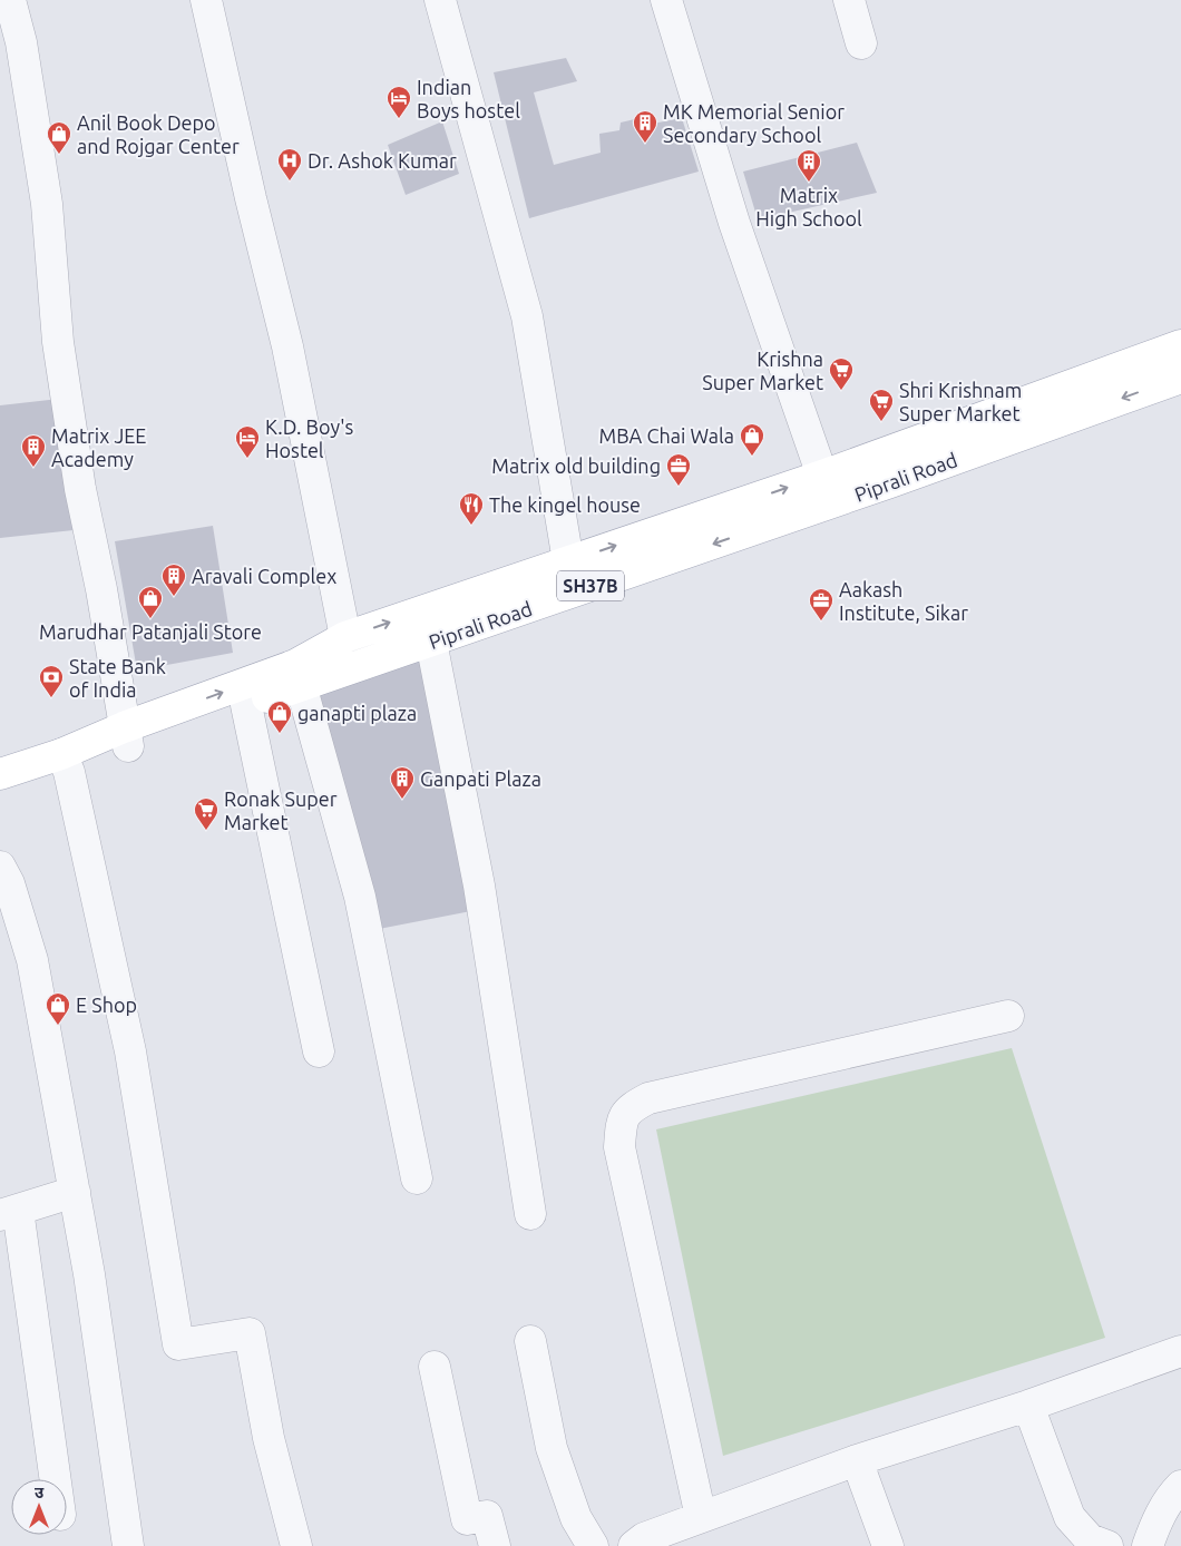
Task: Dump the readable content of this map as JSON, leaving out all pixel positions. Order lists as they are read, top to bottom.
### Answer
{
  "streets": {
    "main road": ["Piprali Road", "SH37B"]
  },
  "places": {
    "hotel": ["Indian Boys hostel", "K.D. Boy's Hostel"],
    "building": [
      "MK Memorial Senior Secondary School",
      "Matrix High School",
      "Matrix JEE Academy",
      "Aravali Complex",
      "Ganpati Plaza"
    ],
    "shop": [
      "Anil Book Depo and Rojgar Center",
      "MBA Chai Wala",
      "Marudhar Patanjali Store",
      "ganapti plaza",
      "E Shop"
    ],
    "hospital": ["Dr. Ashok Kumar"],
    "supermarket": ["Krishna Super Market", "Shri Krishnam Super Market", "Ronak Super Market"],
    "office": ["Matrix old building", "Aakash Institute, Sikar"],
    "restaurant": ["The kingel house"],
    "bank": ["State Bank of India"]
  },
  "north": "top"
}
